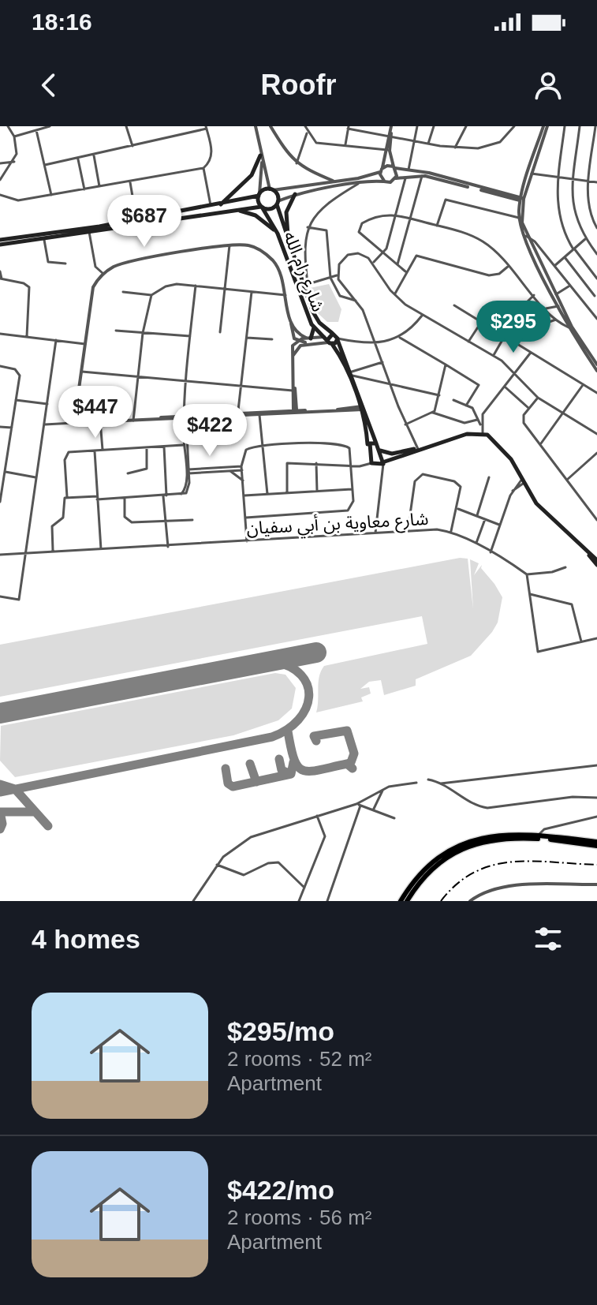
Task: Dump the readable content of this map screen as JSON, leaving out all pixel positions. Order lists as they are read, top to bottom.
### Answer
{
  "streets": {
    "main road": ["شارع رام الله"],
    "street": ["شارع معاوية بن أبي سفيان"]
  },
  "page": {
    "status": "18:16",
    "header": "Roofr",
    "price": [
      "$687",
      "$295",
      "$447",
      "$422"
    ],
    "heading": "4 homes",
    "list": [
      {
        "name": "$295/mo",
        "note": "2 rooms · 52 m² · Apartment"
      },
      {
        "name": "$422/mo",
        "note": "2 rooms · 56 m² · Apartment"
      }
    ]
  }
}
